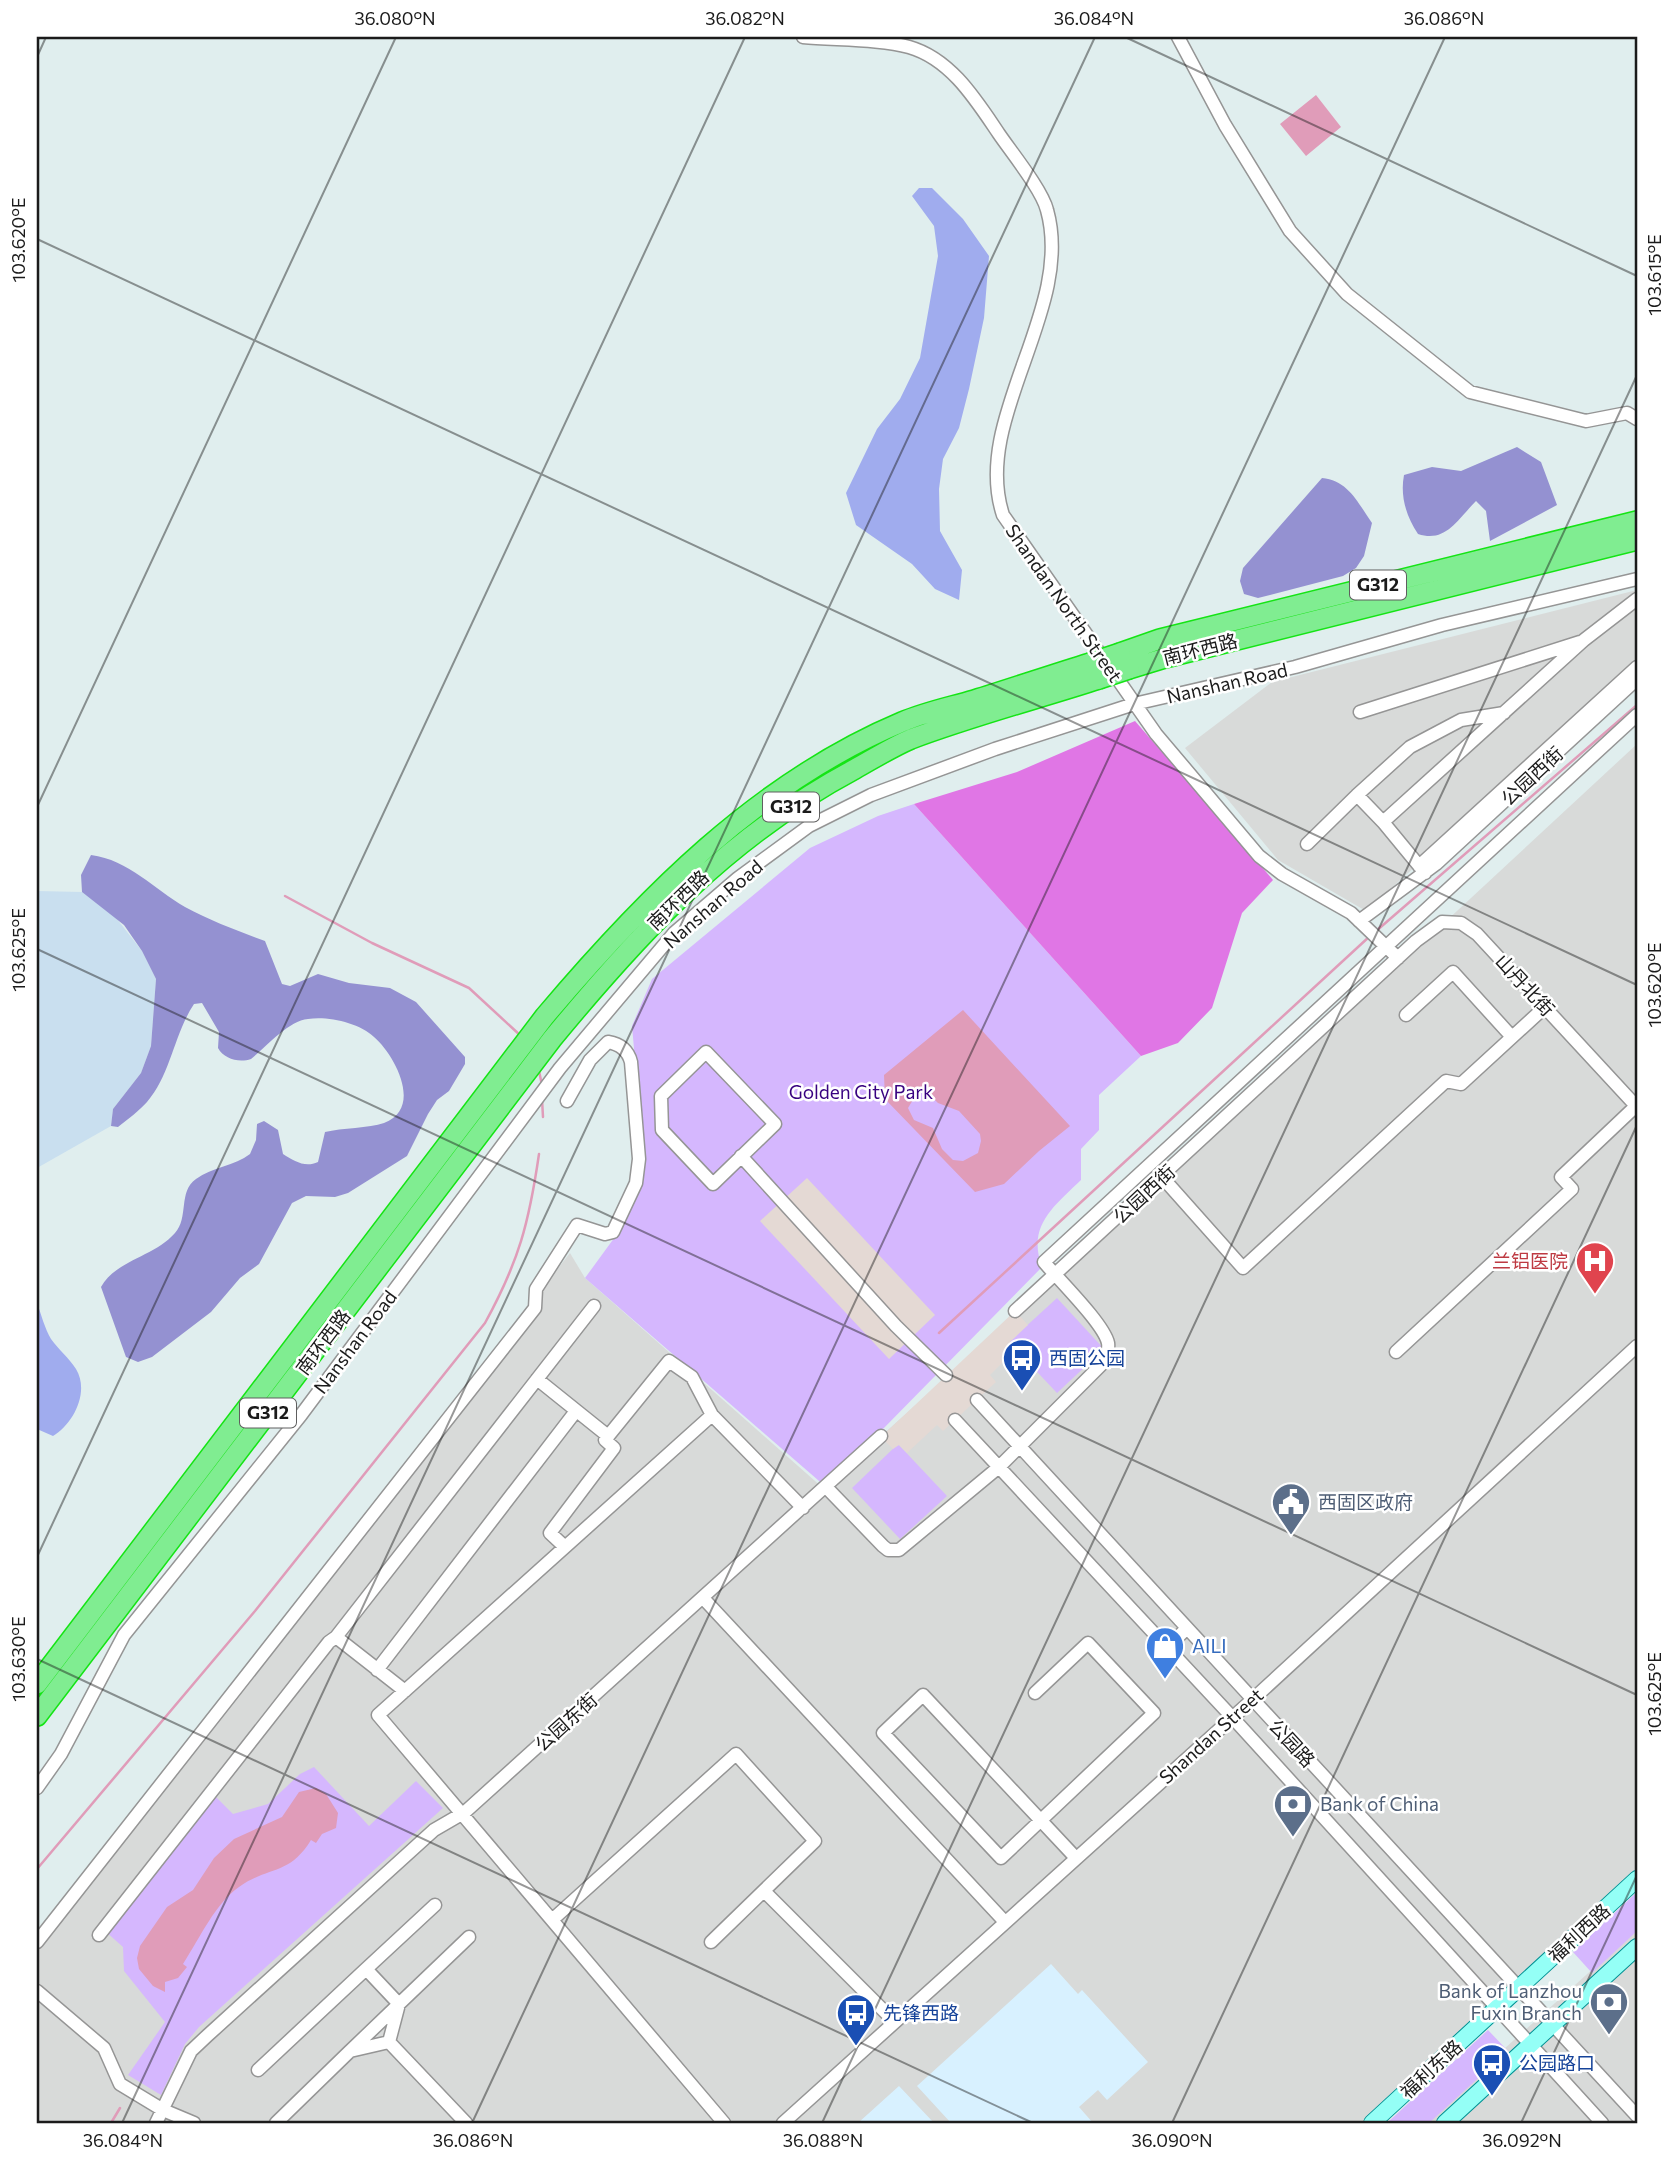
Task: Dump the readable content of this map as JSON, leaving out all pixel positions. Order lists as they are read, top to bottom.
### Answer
{
  "streets": {
    "highway": ["G312", "南环西路"],
    "main road": ["福利西路", "福利东路"],
    "street": [
      "Shandan North Street",
      "Nanshan Road",
      "公园西街",
      "山丹北街",
      "公园东街",
      "Shandan Street",
      "公园路"
    ]
  },
  "crossings": [
    ["Shandan North Street", "Nanshan Road"],
    ["Shandan North Street", "公园西街"],
    ["Shandan North Street", "山丹北街"],
    ["公园西街", "山丹北街"],
    ["Shandan Street", "公园路"],
    ["公园路", "福利西路"],
    ["公园路", "福利东路"],
    ["福利西路", "福利东路"]
  ],
  "parks": ["Golden City Park"],
  "places": {
    "hospital": ["兰铝医院"],
    "bus stop": ["西固公园", "先锋西路", "公园路口"],
    "public building": ["西固区政府"],
    "shop": ["AILI"],
    "bank": ["Bank of China", "Bank of Lanzhou Fuxin Branch"]
  },
  "coordinates": [
    "36.080°N",
    "36.082°N",
    "36.084°N",
    "36.086°N",
    "103.620°E",
    "103.615°E",
    "103.625°E",
    "103.630°E",
    "36.088°N",
    "36.090°N",
    "36.092°N"
  ]
}
